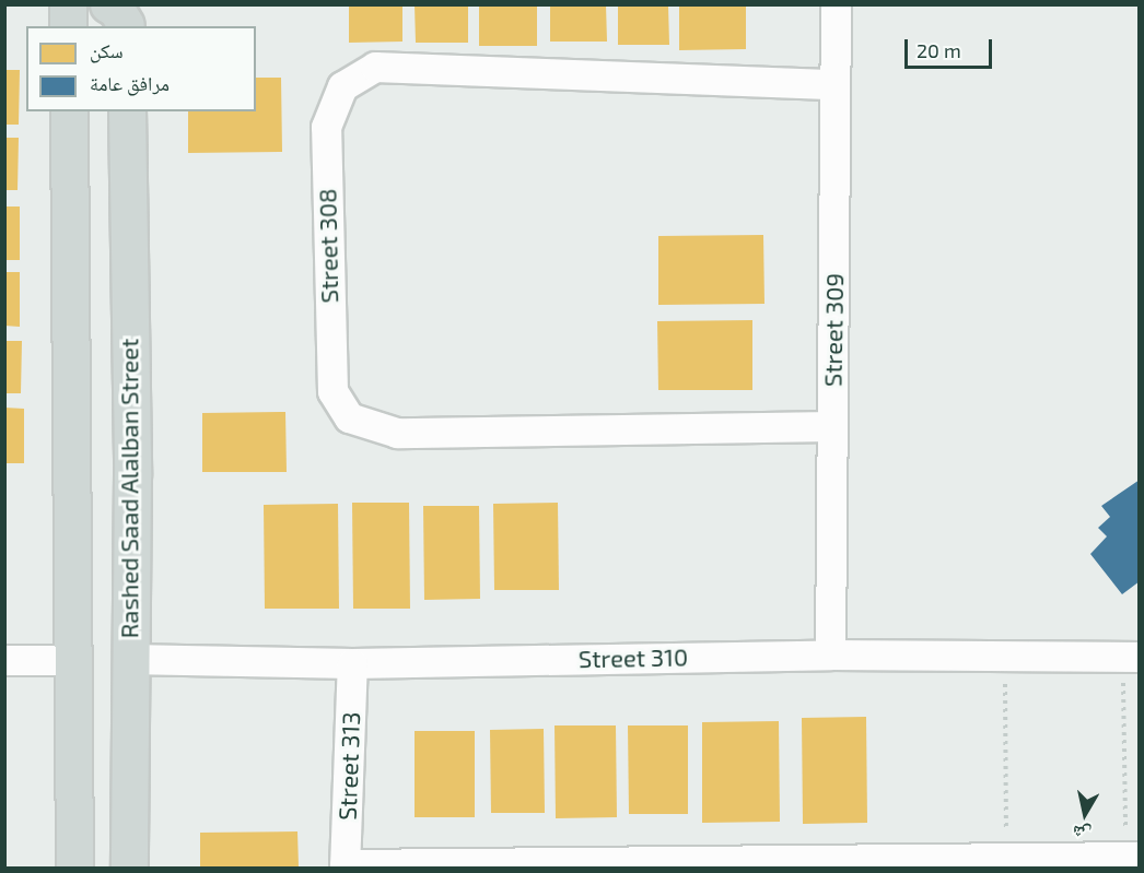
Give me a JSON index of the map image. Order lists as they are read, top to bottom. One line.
{"streets":{"main road":["Rashed Saad Alalban Street"],"street":["Street 308","Street 309","Street 310","Street 313"]},"crossings":[["Street 308","Street 309"],["Street 309","Street 310"],["Rashed Saad Alalban Street","Street 310"],["Street 310","Street 313"]],"legend":["سكن","مرافق عامة"],"scale_bar":"20 m","north":"bottom"}
